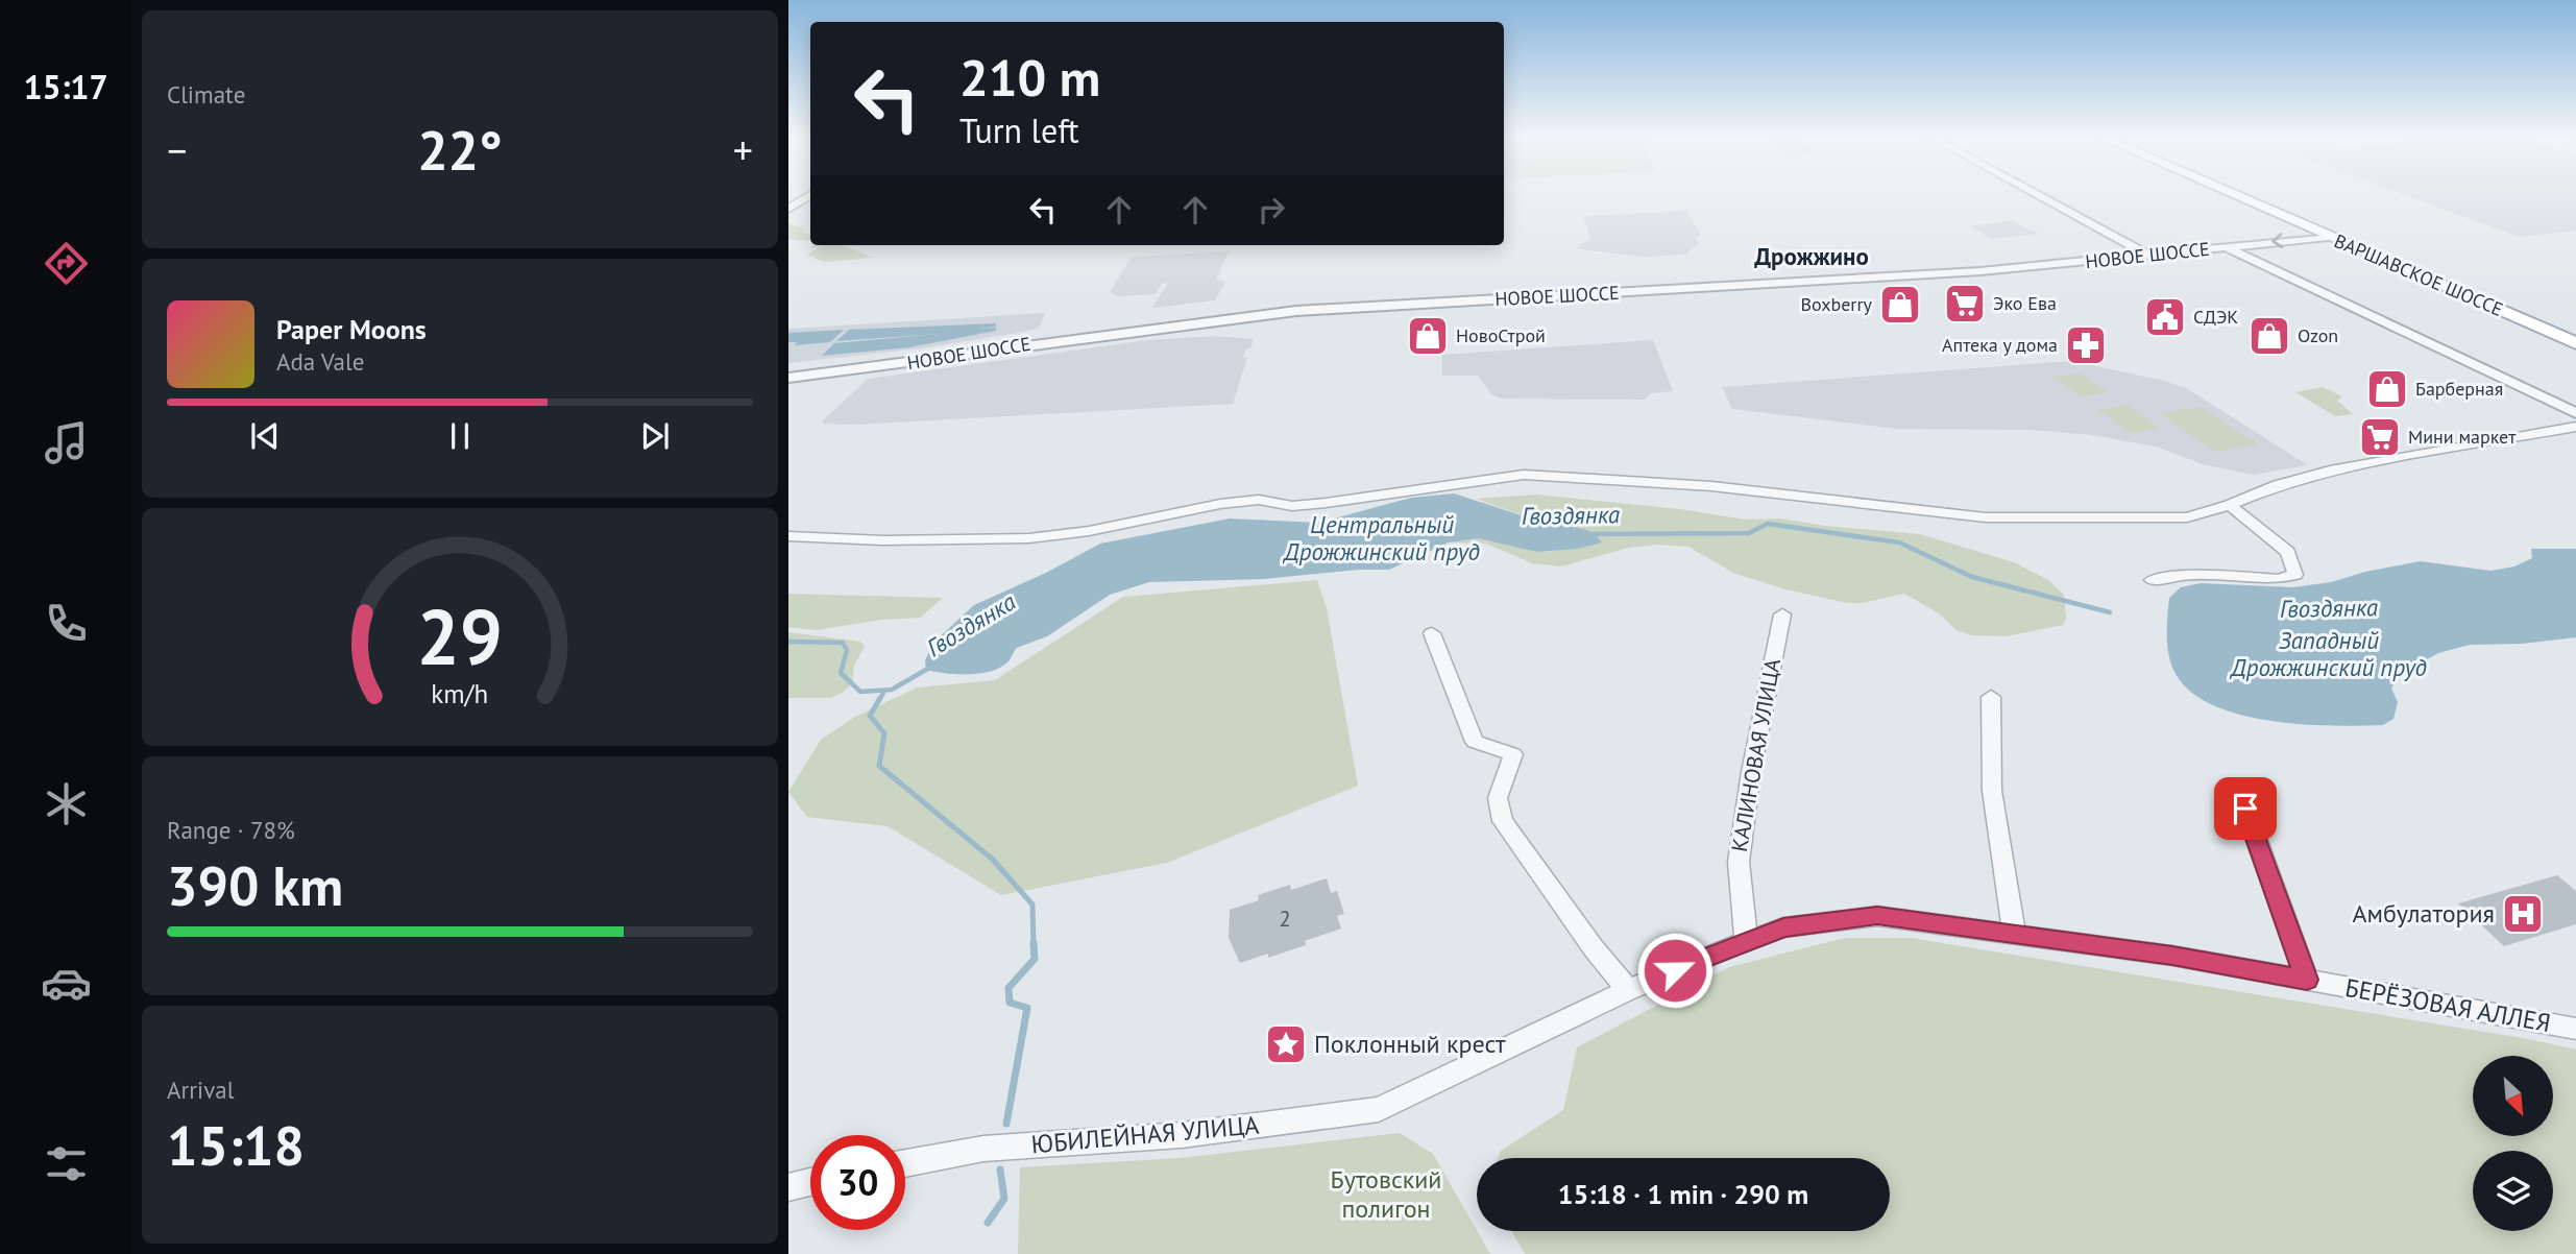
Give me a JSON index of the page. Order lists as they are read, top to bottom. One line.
{"streets":{"main road":["ВАРШАВСКОЕ ШОССЕ"],"street":["НОВОЕ ШОССЕ","КАЛИНОВАЯ УЛИЦА","БЕРЁЗОВАЯ АЛЛЕЯ","ЮБИЛЕЙНАЯ УЛИЦА"]},"crossings":[["НОВОЕ ШОССЕ","ВАРШАВСКОЕ ШОССЕ"],["КАЛИНОВАЯ УЛИЦА","БЕРЁЗОВАЯ АЛЛЕЯ"],["БЕРЁЗОВАЯ АЛЛЕЯ","ЮБИЛЕЙНАЯ УЛИЦА"]],"districts":["Дрожжино"],"water":["Гвоздянка","Центральный Дрожжинский пруд","Западный Дрожжинский пруд"],"parks":["Бутовский полигон"],"places":{"supermarket":["Эко Ева","Мини маркет"],"shop":["Boxberry","НовоСтрой","Ozon","Барберная"],"public building":["СДЭК"],"pharmacy":["Аптека у дома"],"hospital":["Амбулатория"],"place":["Поклонный крест"]},"house_numbers":["2"],"north":"bottom right","page":{"tabs":"15:17","tile":["Climate",["Range · 78%","390 km"],["Arrival","15:18"]],"turn":["210 m","Turn left"],"heat":["−","22°","+"],"song":["Paper Moons","Ada Vale"],"limit":"30","trip":"15:18 · 1 min · 290 m","gauge":["29","km/h"]}}
